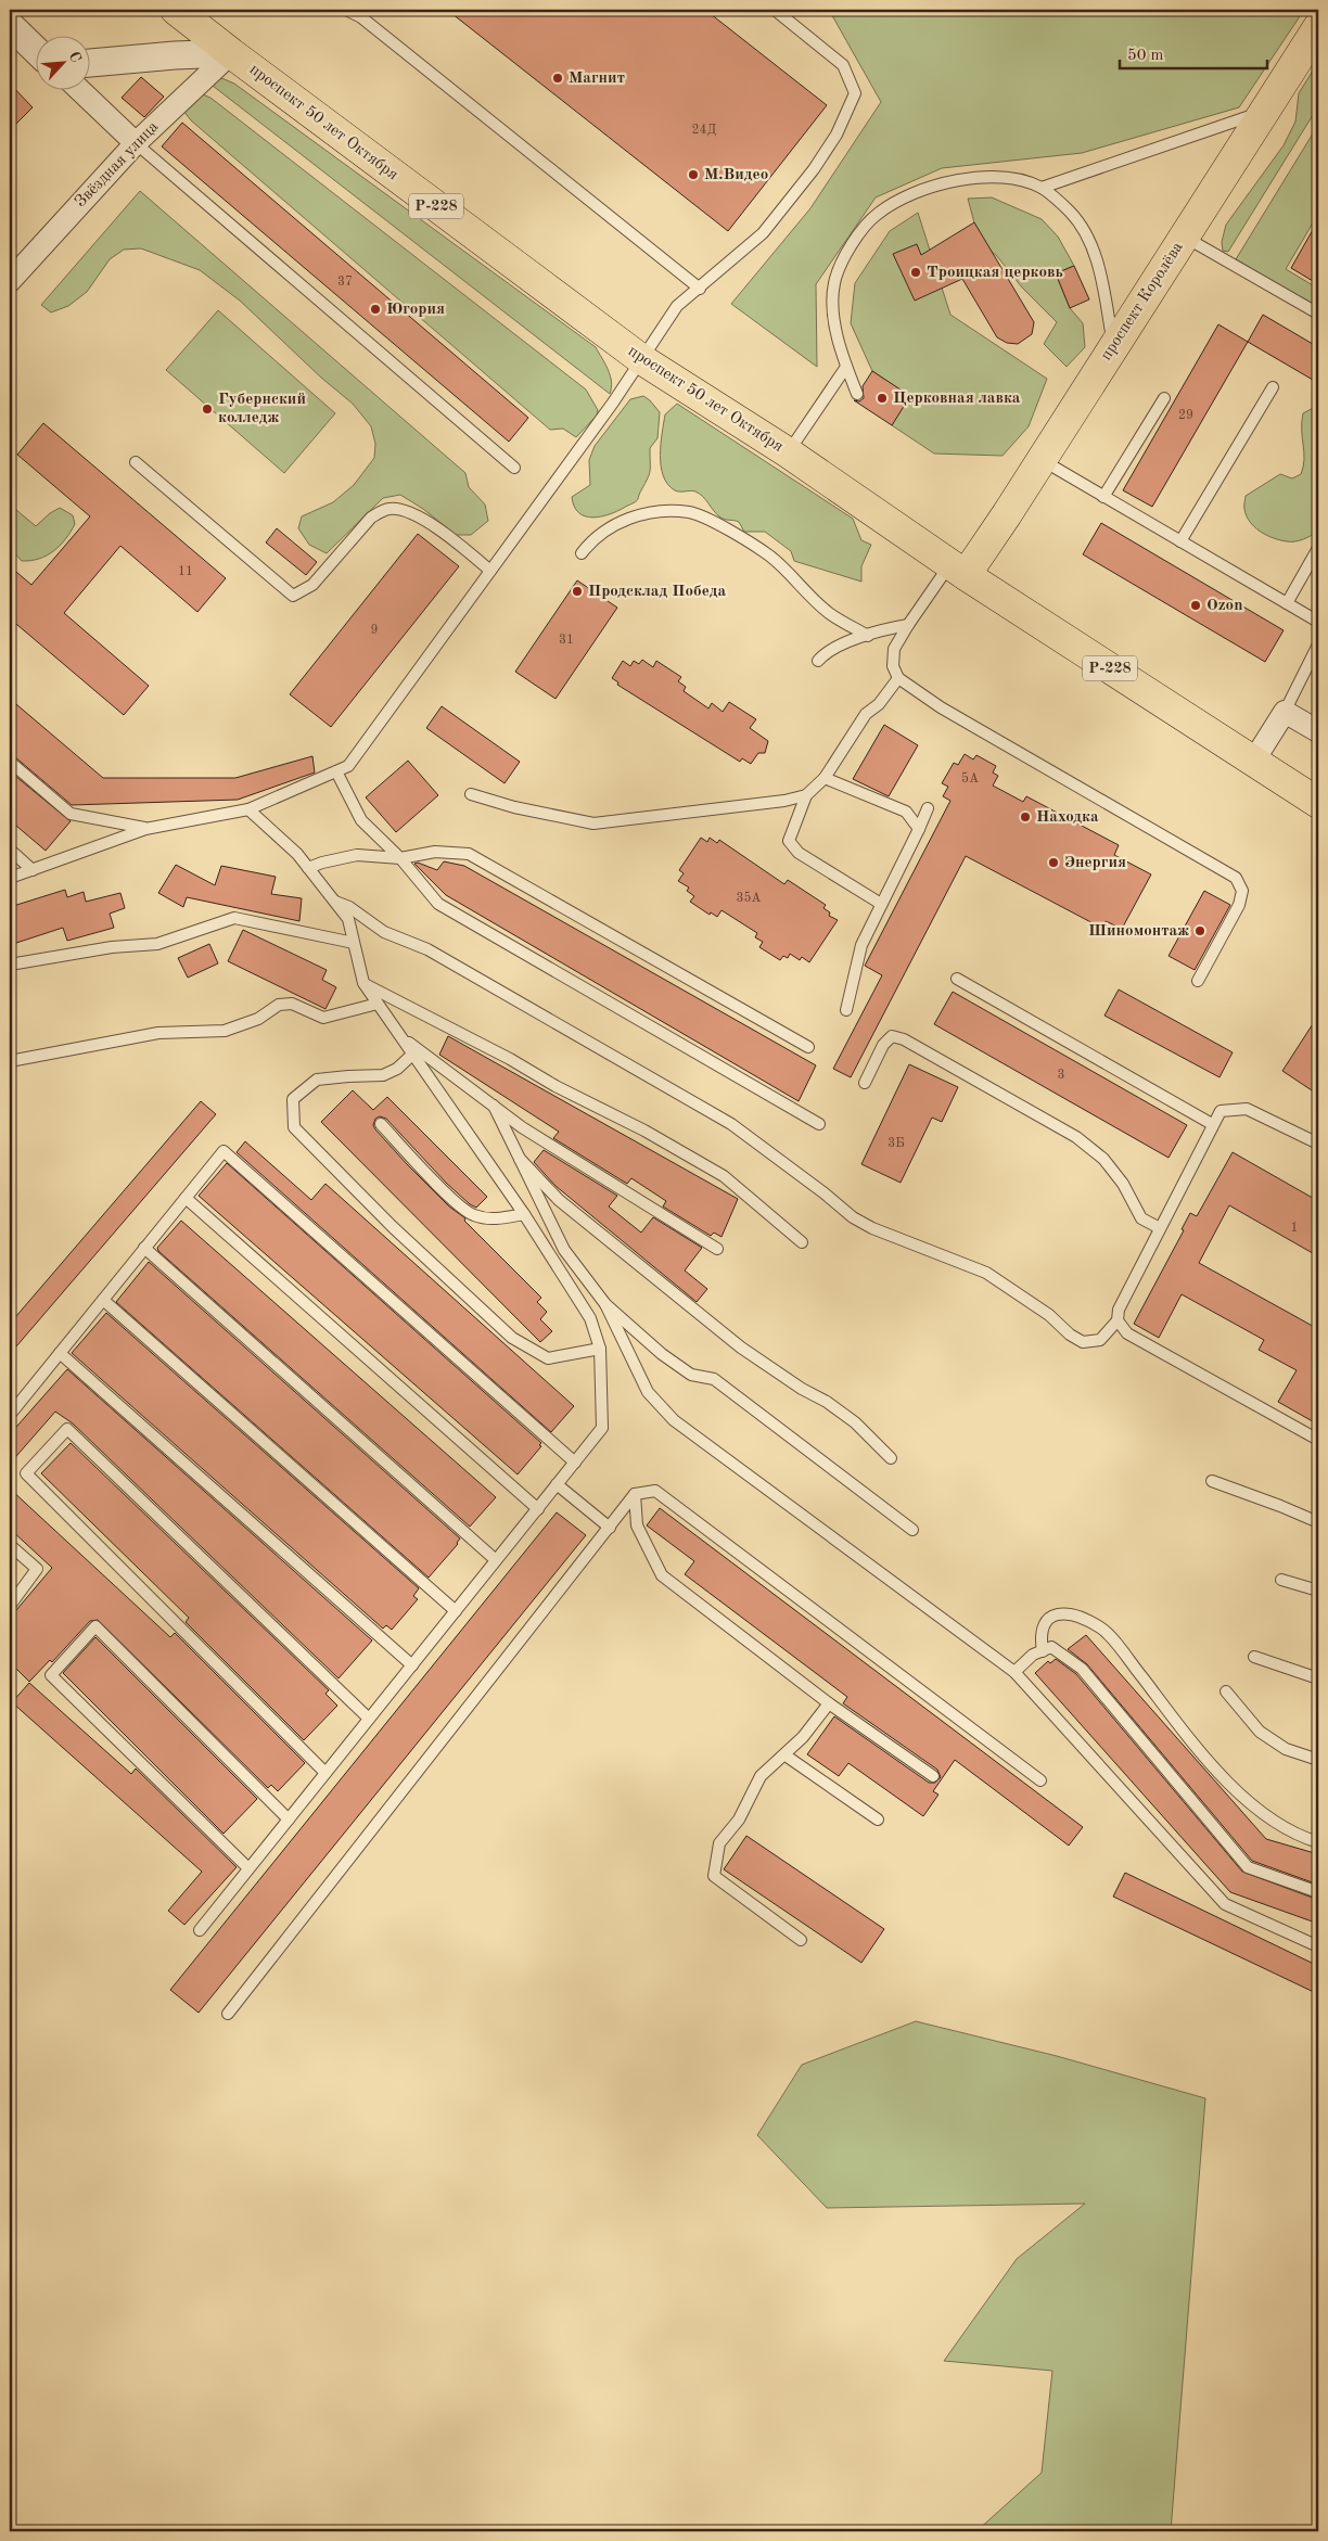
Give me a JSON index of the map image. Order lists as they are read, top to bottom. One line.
{"streets":{"main road":["проспект 50 лет Октября","Р-228","проспект Королёва"],"street":["Звёздная улица"]},"crossings":[["проспект 50 лет Октября","Звёздная улица"],["проспект 50 лет Октября","проспект Королёва"]],"places":["Магнит","М.Видео","Троицкая церковь","Югория","Церковная лавка","Губернский колледж","Продсклад Победа","Ozon","Находка","Энергия","Шиномонтаж"],"house_numbers":["24Д","37","29","11","9","31","5А","35А","3","3Б","1"],"scale_bar":"50 m","north":"top right"}
